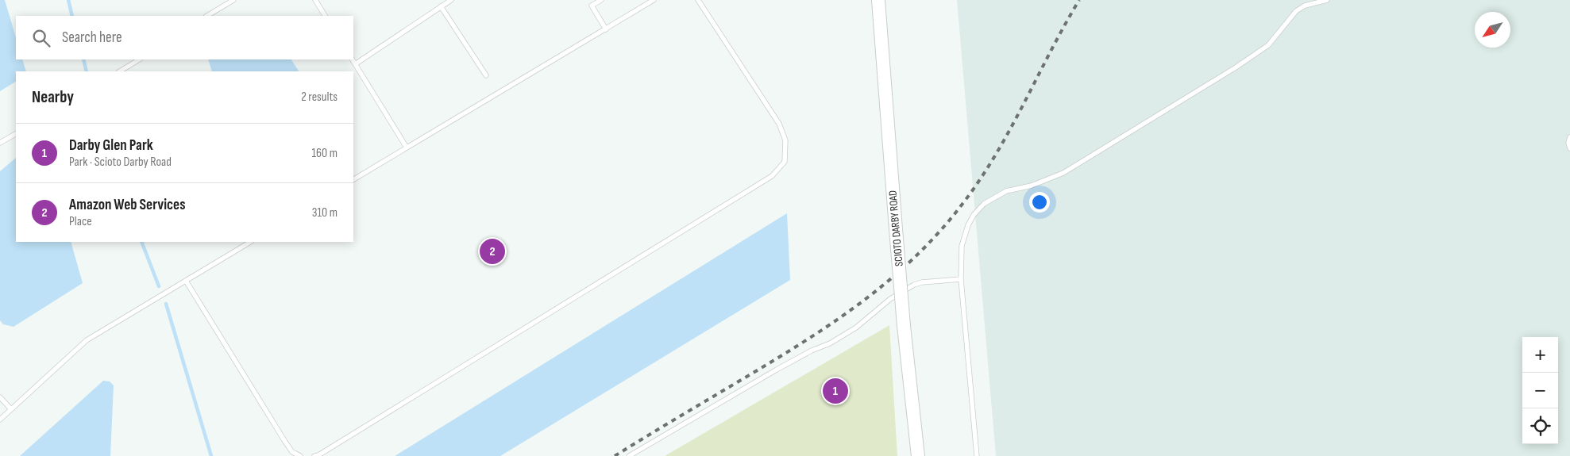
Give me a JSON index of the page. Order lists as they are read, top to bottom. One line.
{"streets":{"main road":["SCIOTO DARBY ROAD"]},"north":"bottom left","page":{"search":"Search here","heading":["Nearby","2 results"],"list":[{"mark":"1","name":"Darby Glen Park","note":"Park · Scioto Darby Road","value":"160 m"},{"mark":"2","name":"Amazon Web Services","note":"Place","value":"310 m"}],"pins":["2","1"],"map_buttons":["+","−"]}}
